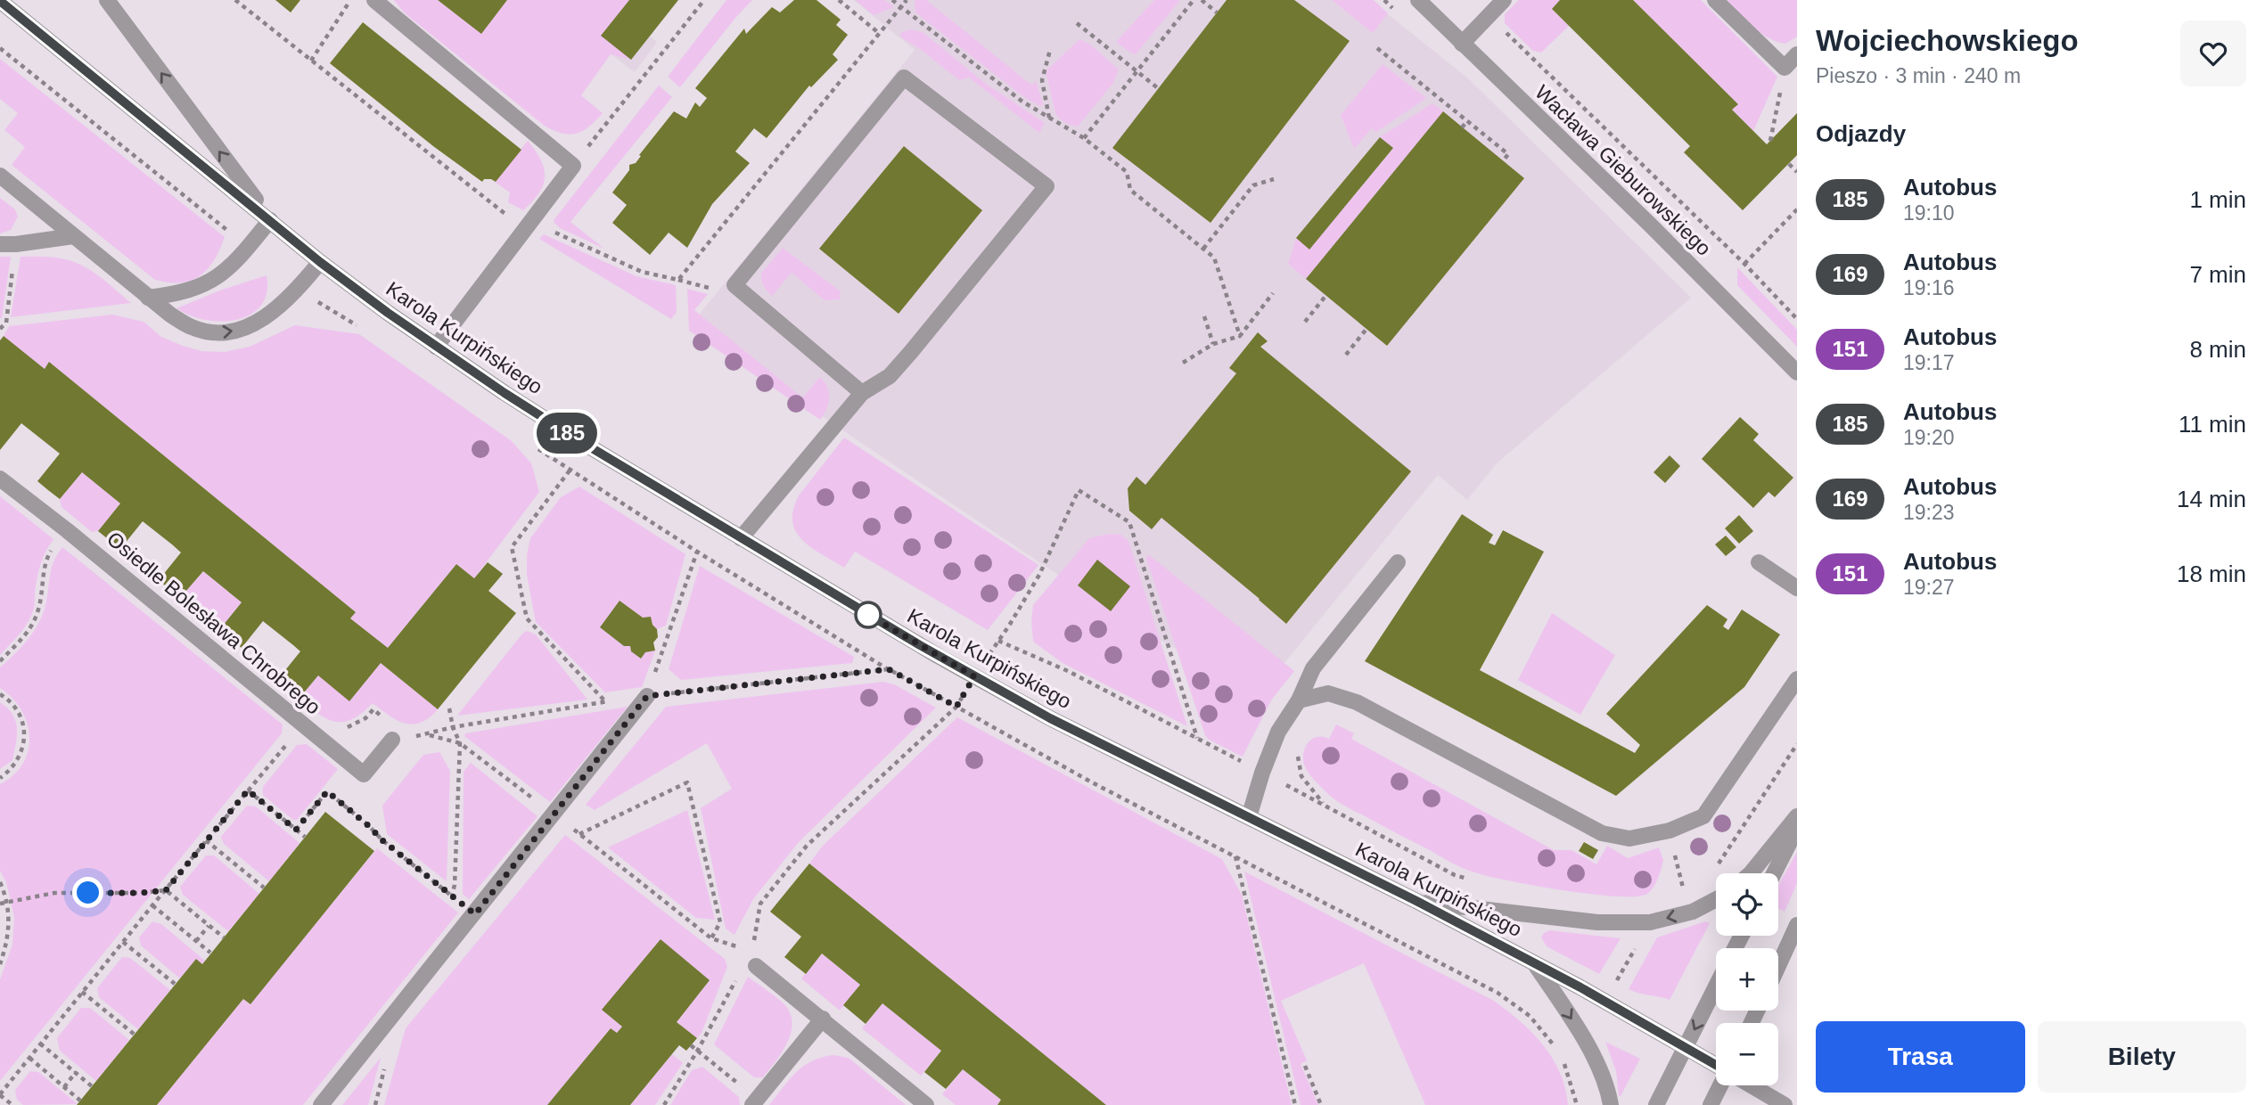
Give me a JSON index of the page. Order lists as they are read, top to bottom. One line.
{"streets":{"street":["Wacława Gieburowskiego","Karola Kurpińskiego","Osiedle Bolesława Chrobrego"]},"lines":["bus line 185"],"page":{"on_map":"185","heading":[["Wojciechowskiego","Pieszo · 3 min · 240 m"],"Odjazdy"],"list":[{"mark":"185","name":"Autobus","note":"19:10","value":"1 min"},{"mark":"169","name":"Autobus","note":"19:16","value":"7 min"},{"mark":"151","name":"Autobus","note":"19:17","value":"8 min"},{"mark":"185","name":"Autobus","note":"19:20","value":"11 min"},{"mark":"169","name":"Autobus","note":"19:23","value":"14 min"},{"mark":"151","name":"Autobus","note":"19:27","value":"18 min"}],"map_buttons":["+","−"],"buttons":["Trasa","Bilety"]}}
